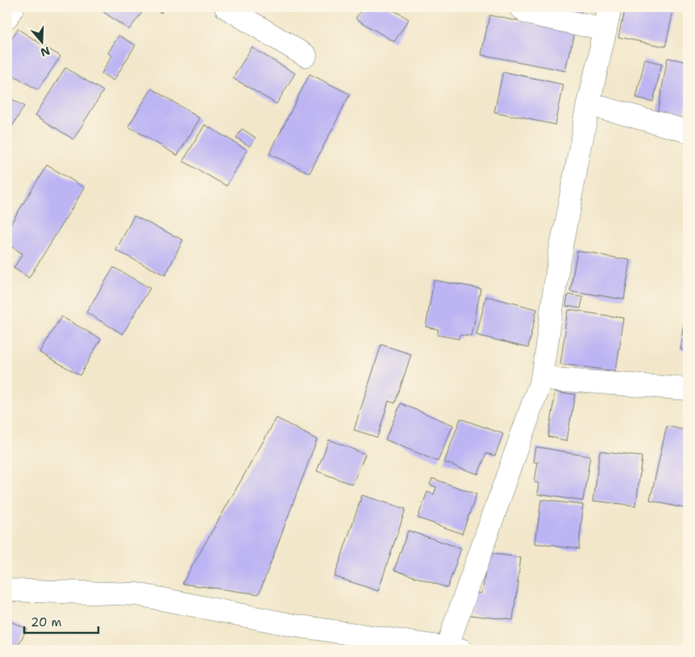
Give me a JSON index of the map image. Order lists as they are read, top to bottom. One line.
{"scale_bar":"20 m","north":"bottom"}
